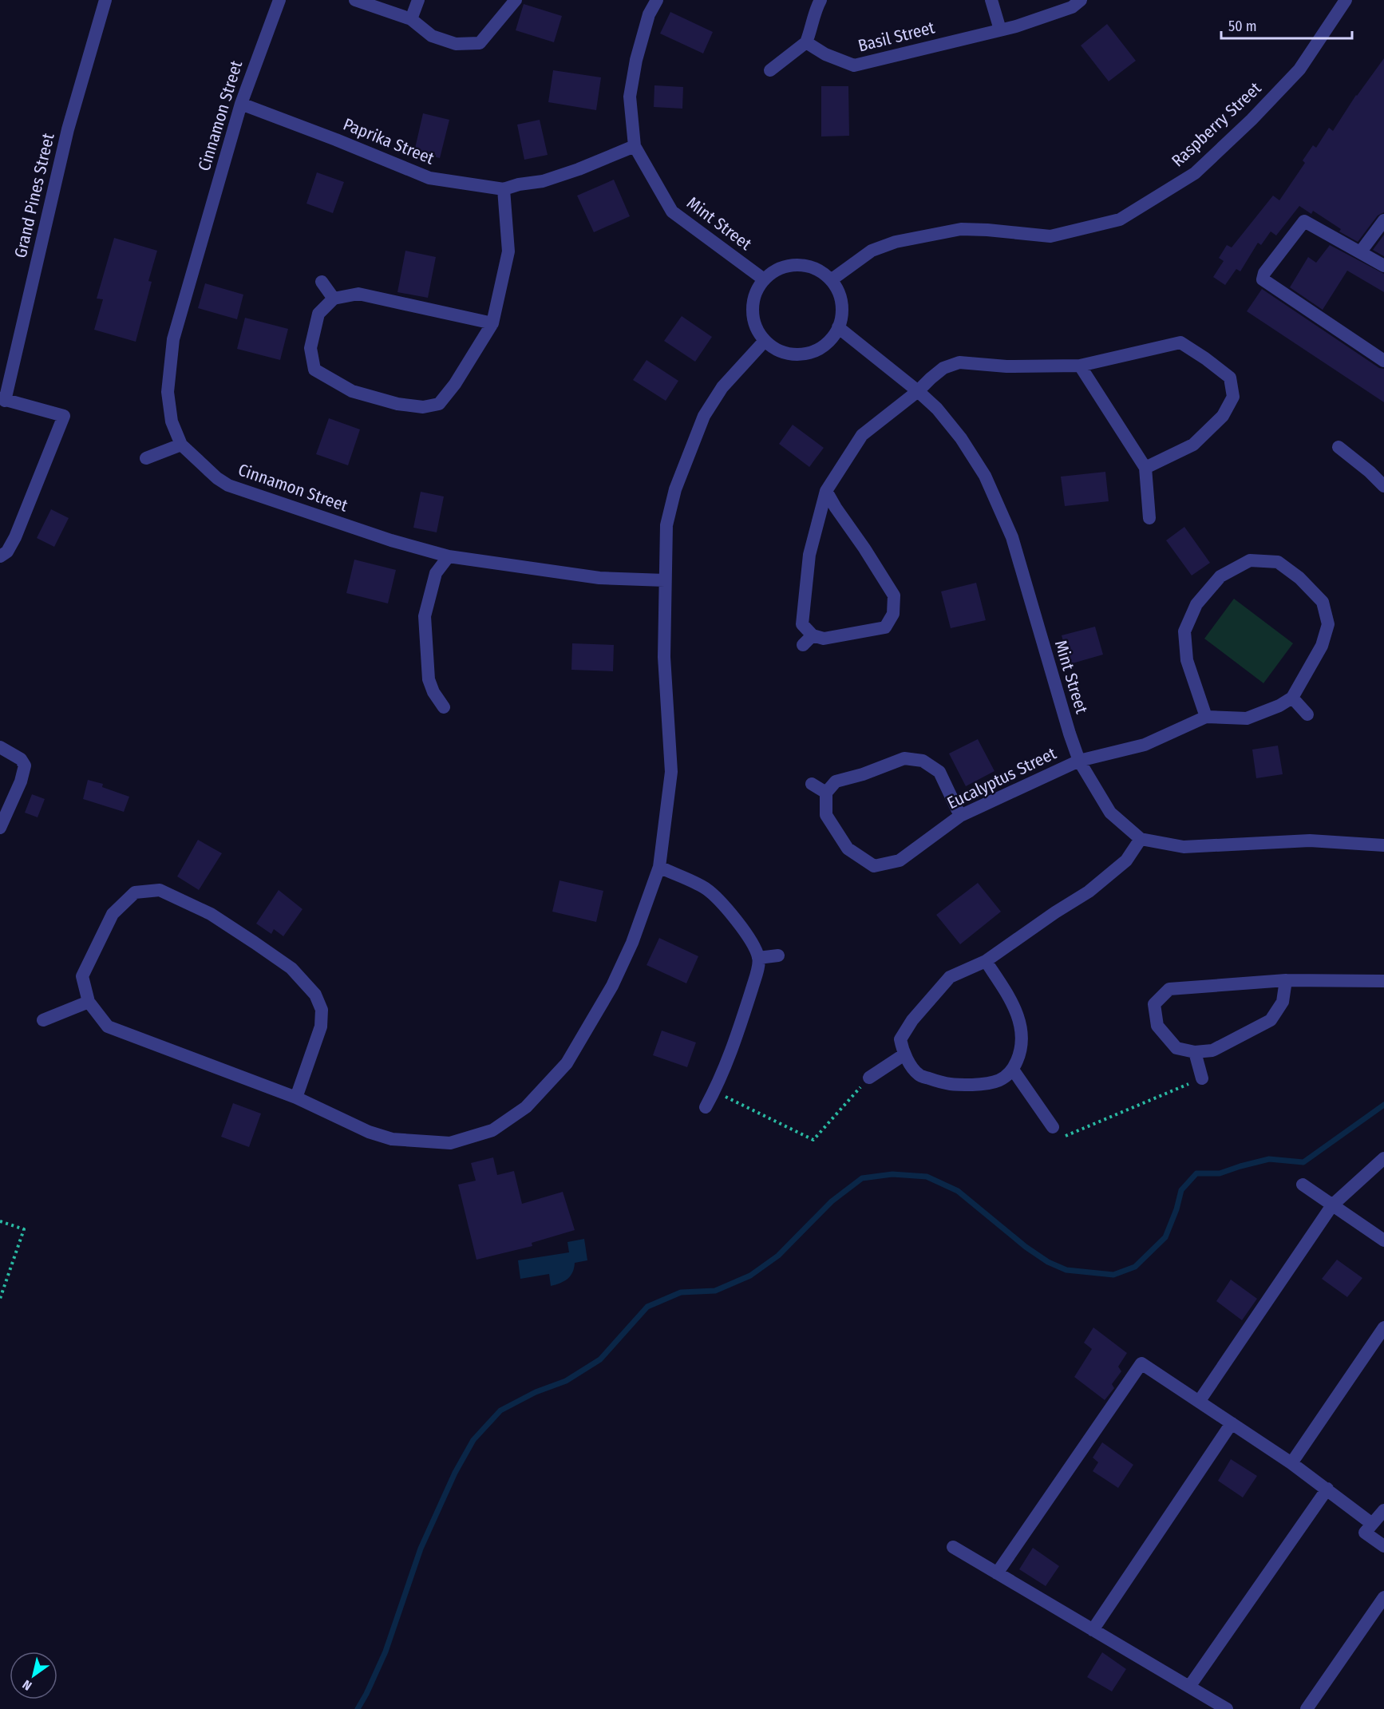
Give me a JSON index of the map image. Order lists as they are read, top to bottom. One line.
{"streets":{"street":["Basil Street","Cinnamon Street","Raspberry Street","Paprika Street","Grand Pines Street","Mint Street","Eucalyptus Street"]},"crossings":[["Cinnamon Street","Paprika Street"],["Raspberry Street","Mint Street"],["Paprika Street","Mint Street"],["Mint Street","Eucalyptus Street"]],"scale_bar":"50 m","north":"bottom left"}
